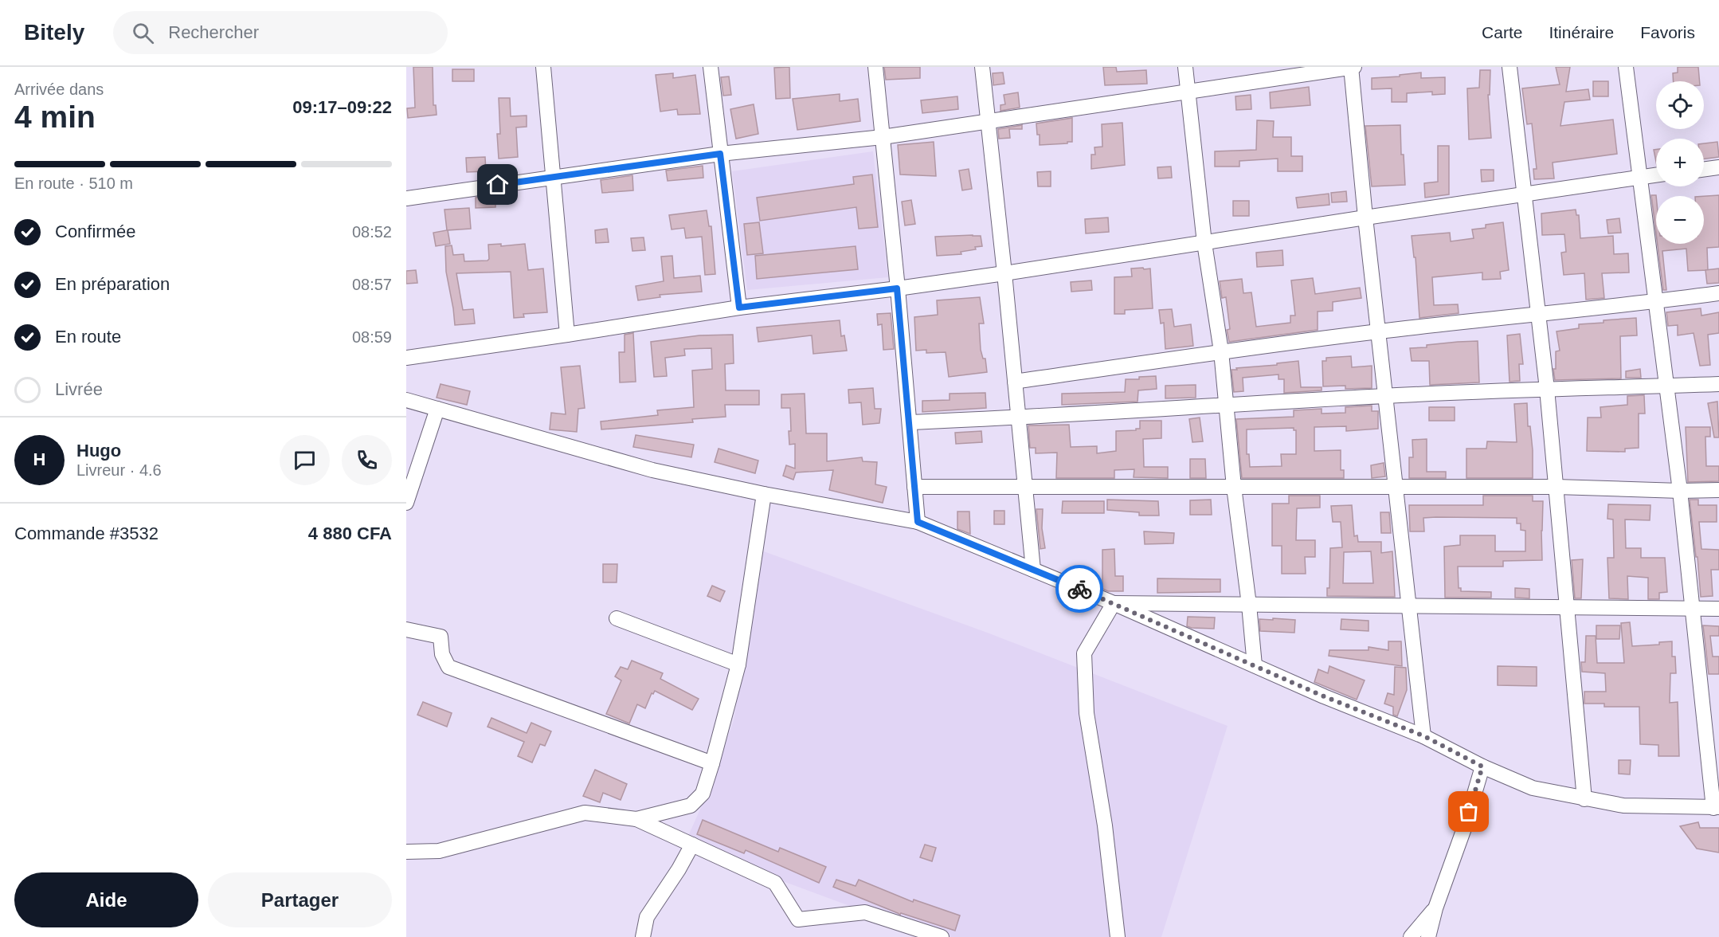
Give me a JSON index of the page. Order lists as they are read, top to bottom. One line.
{"page":{"header":"Bitely","search":"Rechercher","nav":["Carte","Itinéraire","Favoris"],"heading":["4 min","Arrivée dans","09:17–09:22"],"panel":["Hugo","Livreur · 4.6","Commande #3532","4 880 CFA"],"map_buttons":["+","−"],"bar":"En route · 510 m","list":[["Confirmée","08:52"],["En préparation","08:57"],["En route","08:59"],"Livrée"],"round":"H","buttons":["Aide","Partager"]}}
